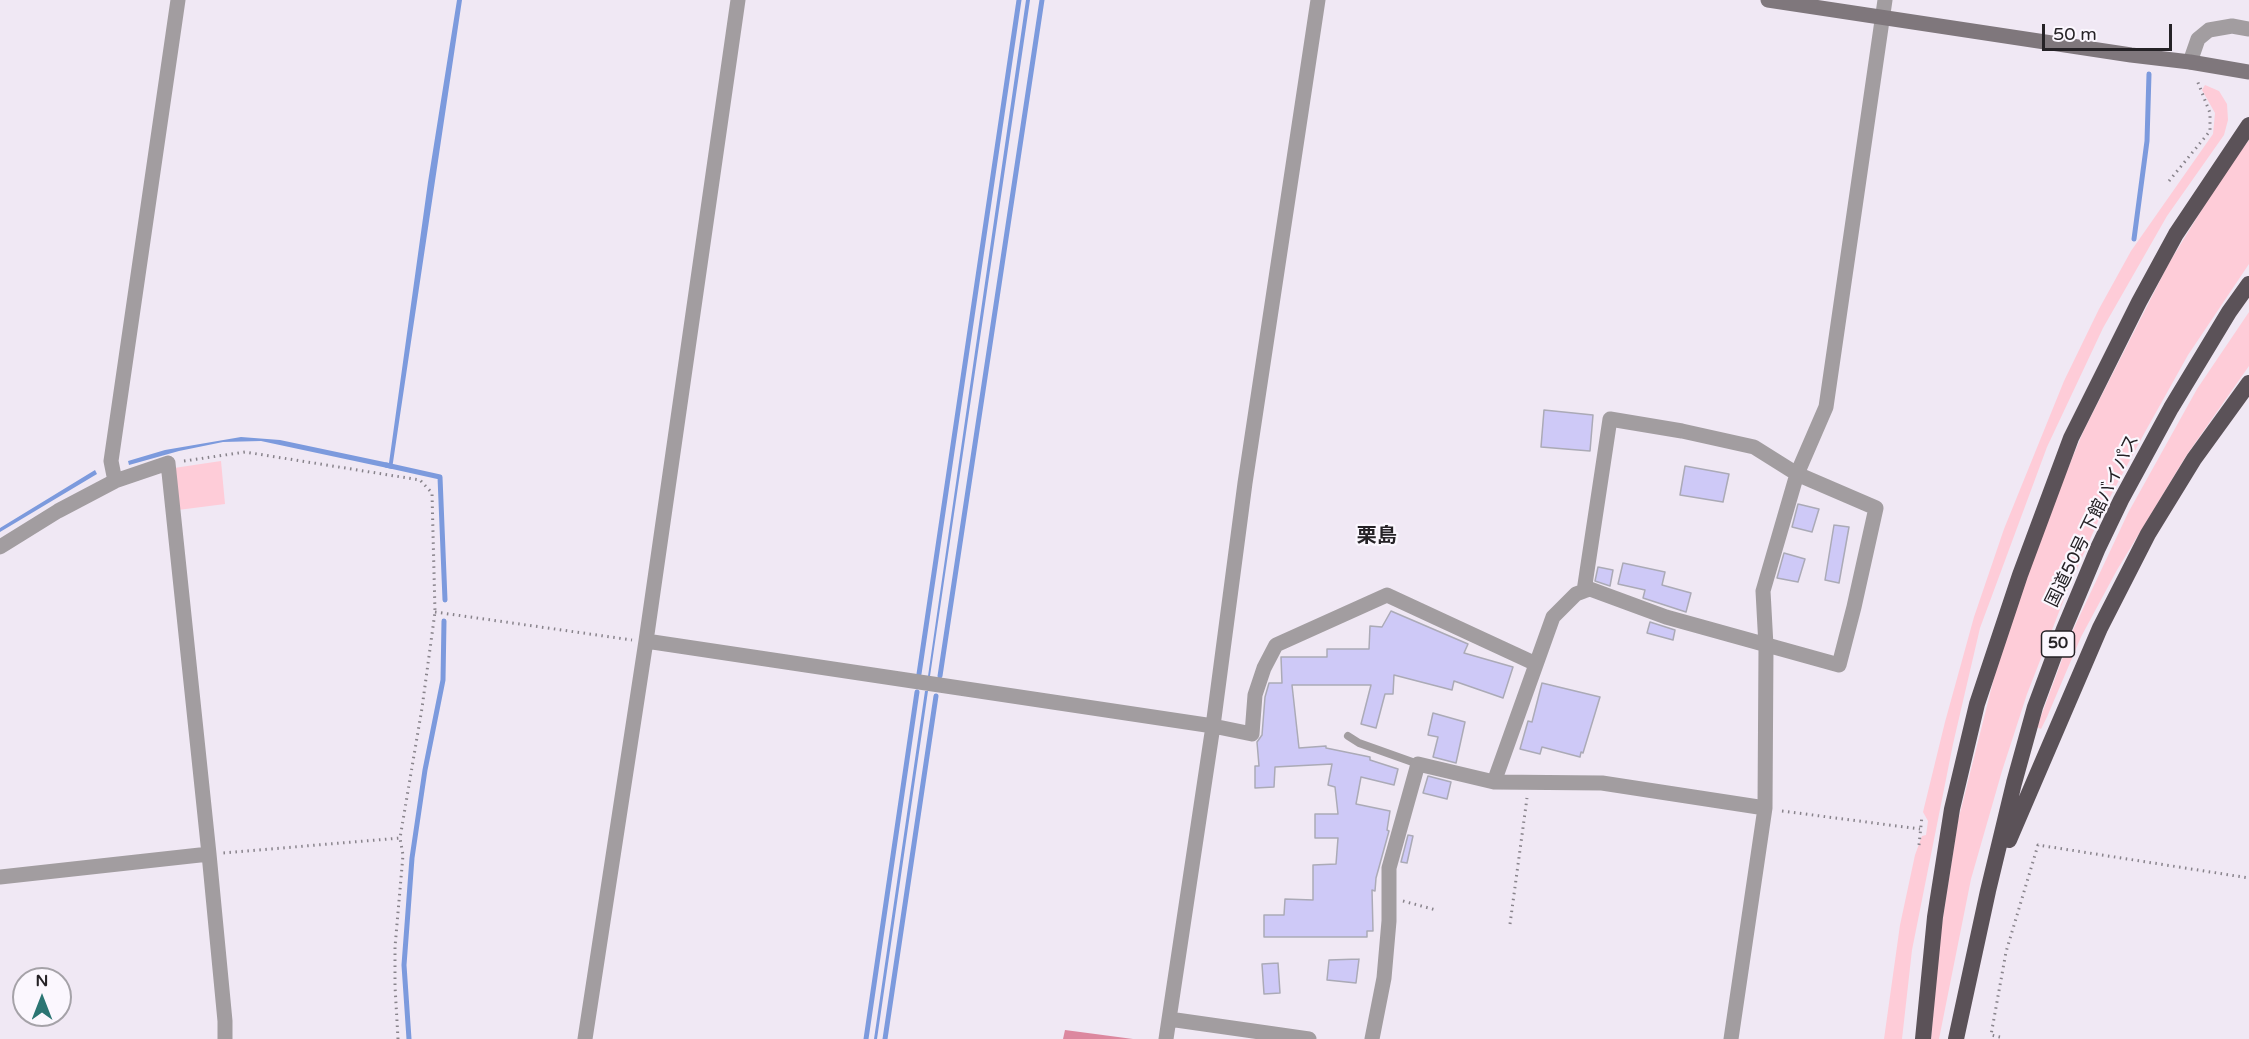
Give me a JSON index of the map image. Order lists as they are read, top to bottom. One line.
{"streets":{"highway":["国道50号 下館バイパス","50"]},"districts":["栗島"],"scale_bar":"50 m","north":"top"}
